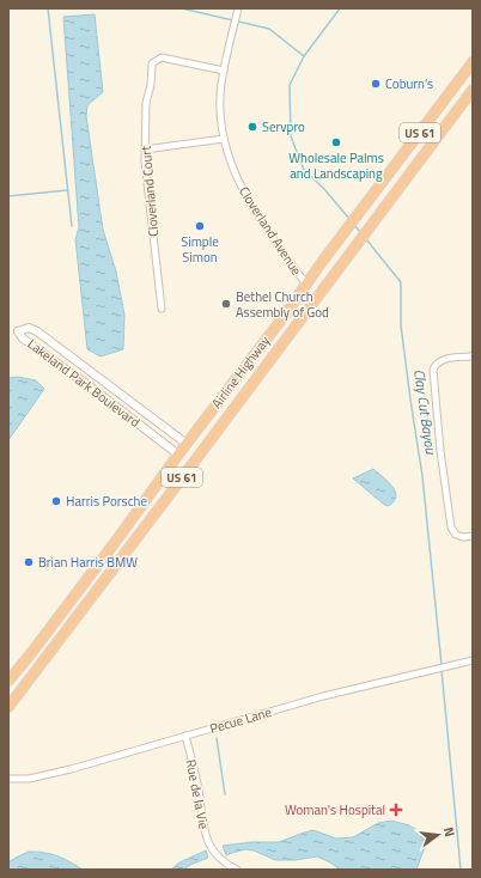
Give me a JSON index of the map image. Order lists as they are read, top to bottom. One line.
{"streets":{"highway":["US 61","Airline Highway"],"street":["Cloverland Court","Cloverland Avenue","Lakeland Park Boulevard","Pecue Lane","Rue de la Vie"]},"crossings":[["Cloverland Court","Cloverland Avenue"],["Cloverland Avenue","Airline Highway"],["Airline Highway","Lakeland Park Boulevard"],["Pecue Lane","Rue de la Vie"]],"water":["Clay Cut Bayou"],"places":{"other":["Coburn's","Servpro","Wholesale Palms and Landscaping","Simple Simon","Bethel Church Assembly of God","Harris Porsche","Brian Harris BMW"],"health":["Woman's Hospital"]},"north":"right"}
